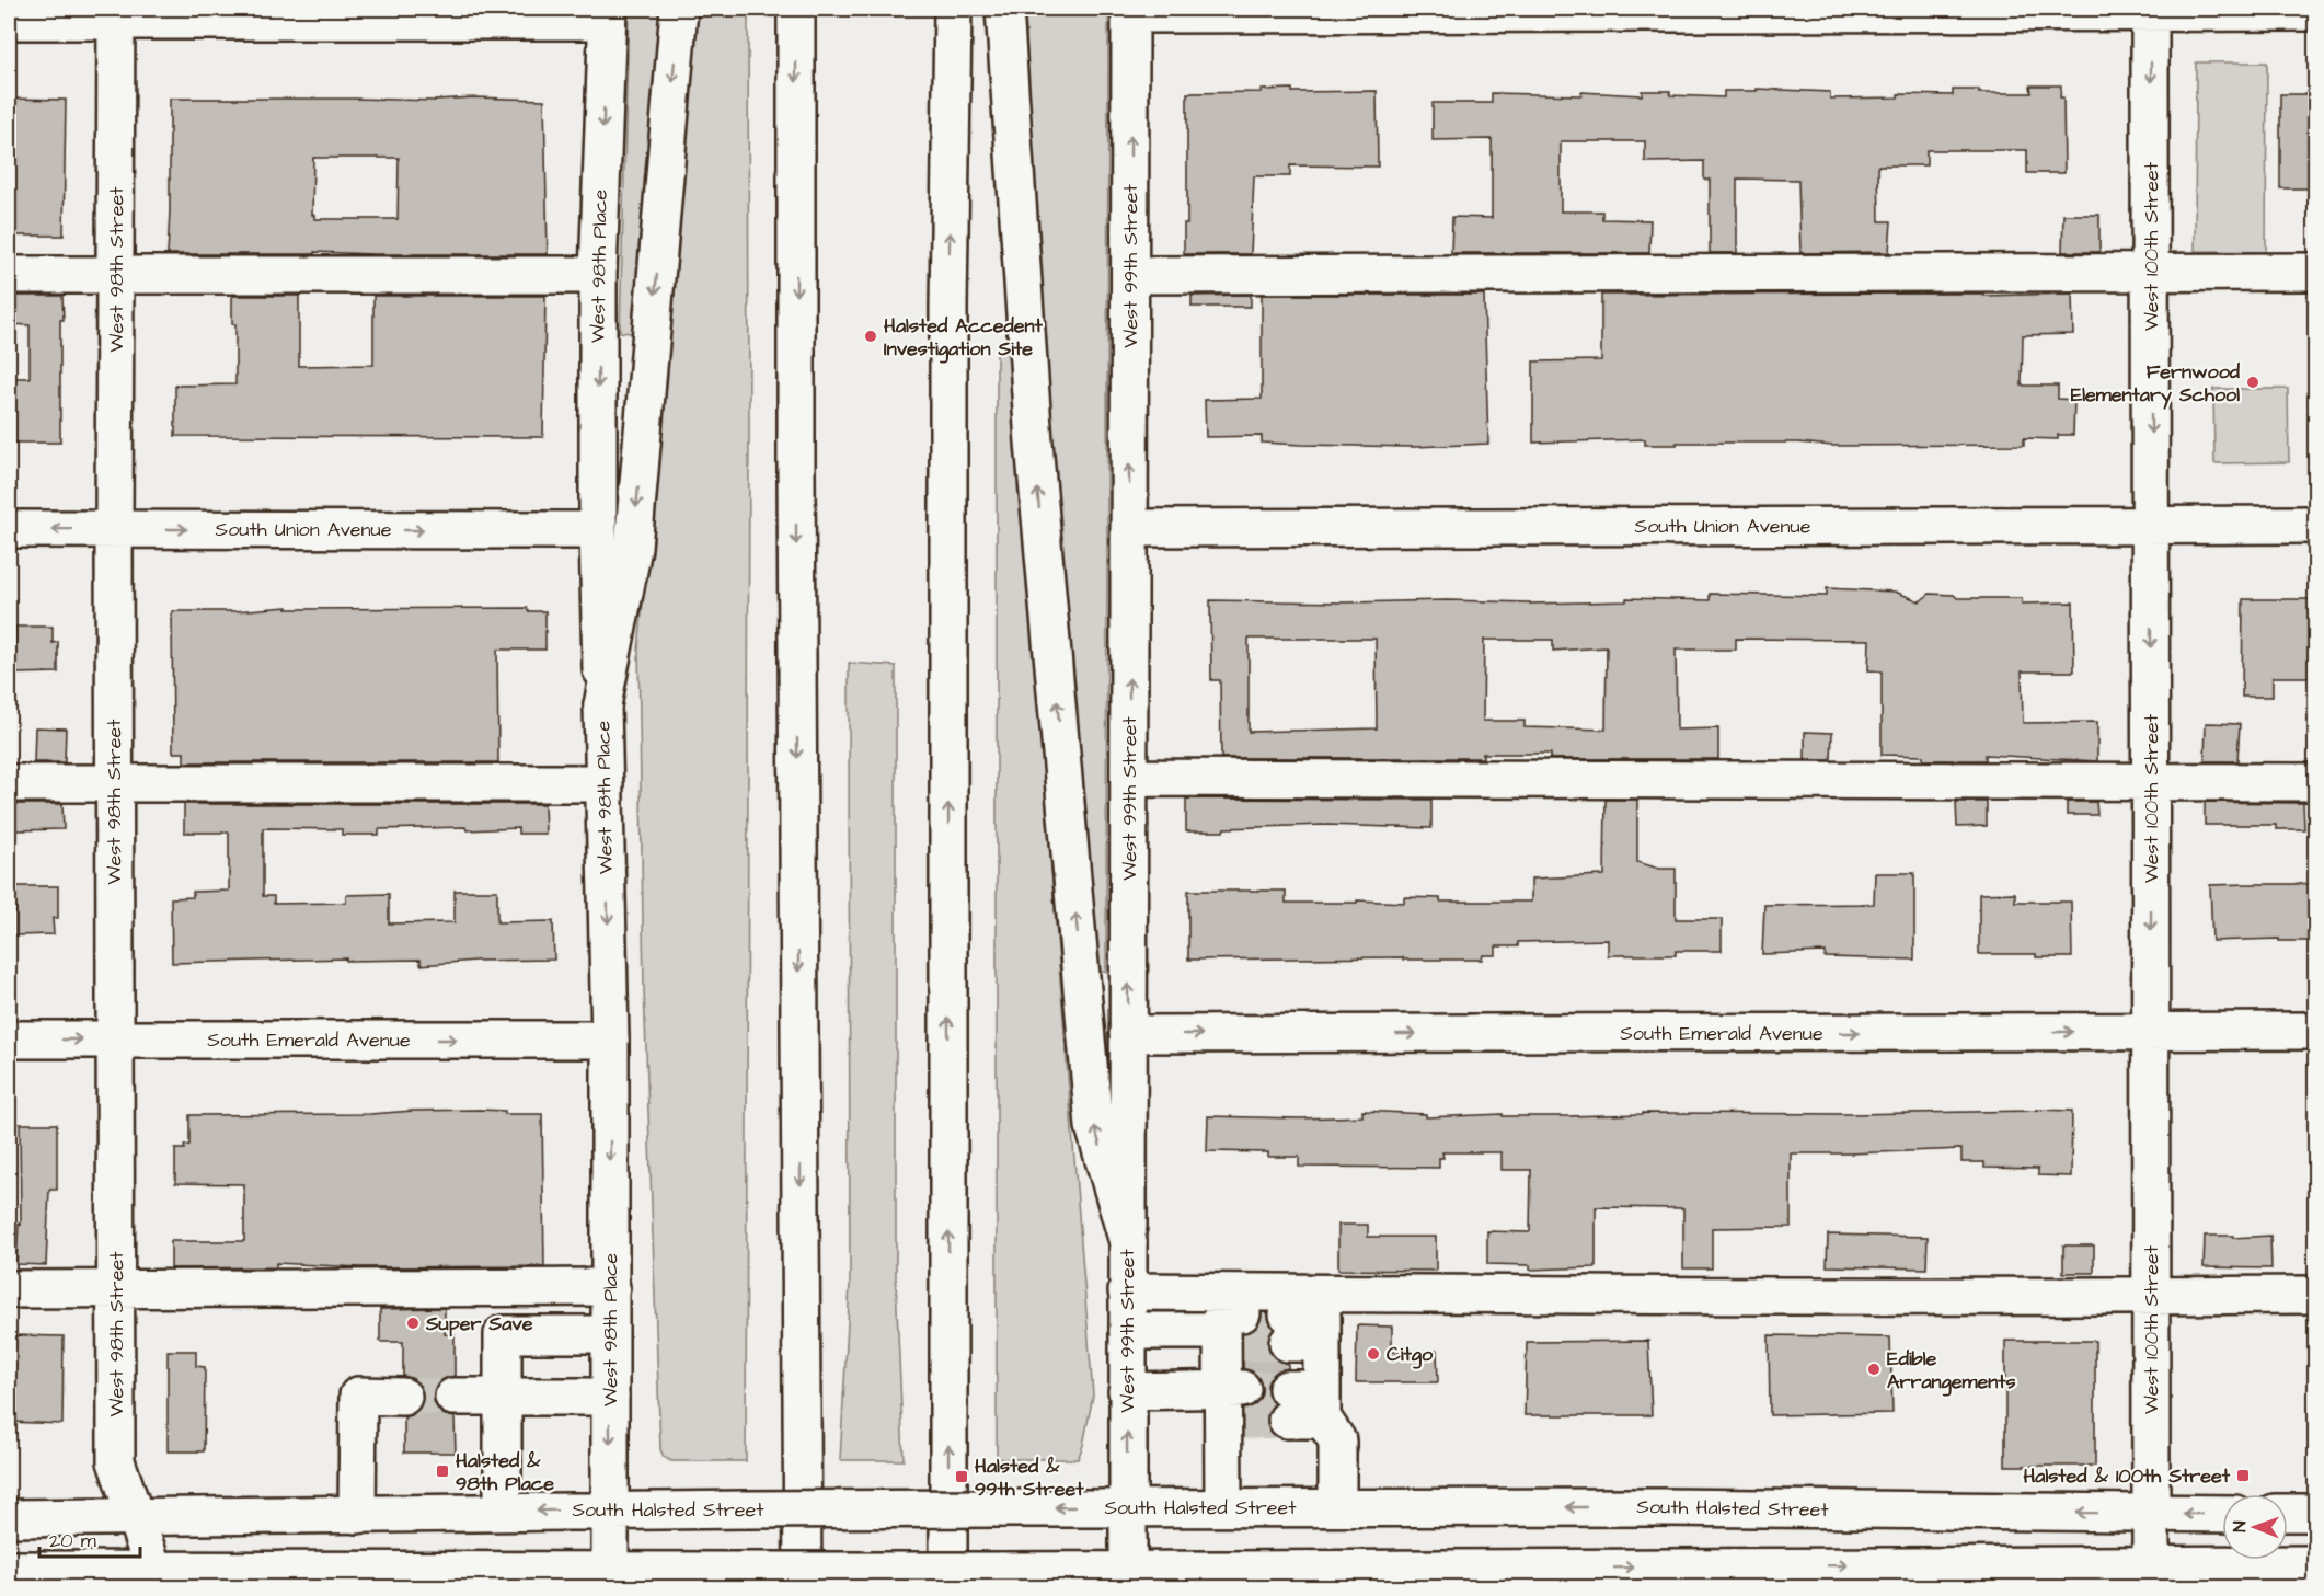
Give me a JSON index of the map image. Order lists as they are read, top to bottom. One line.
{"streets":{"main road":["West 100th Street","West 98th Place","West 99th Street","West 98th Street","South Union Avenue","South Emerald Avenue","South Halsted Street"]},"crossings":[["West 100th Street","South Union Avenue"],["West 100th Street","South Emerald Avenue"],["West 100th Street","South Halsted Street"],["West 98th Place","South Union Avenue"],["West 98th Place","South Emerald Avenue"],["West 98th Place","South Halsted Street"],["West 99th Street","South Union Avenue"],["West 99th Street","South Emerald Avenue"],["West 99th Street","South Halsted Street"],["West 98th Street","South Union Avenue"],["West 98th Street","South Emerald Avenue"],["West 98th Street","South Halsted Street"]],"one_way":["West 100th Street"],"places":{"other":["Halsted Accedent Investigation Site","Fernwood Elementary School","Super Save","Citgo","Edible Arrangements"],"transit":["Halsted & 98th Place","Halsted & 100th Street","Halsted & 99th Street"]},"scale_bar":"20 m","north":"left"}
